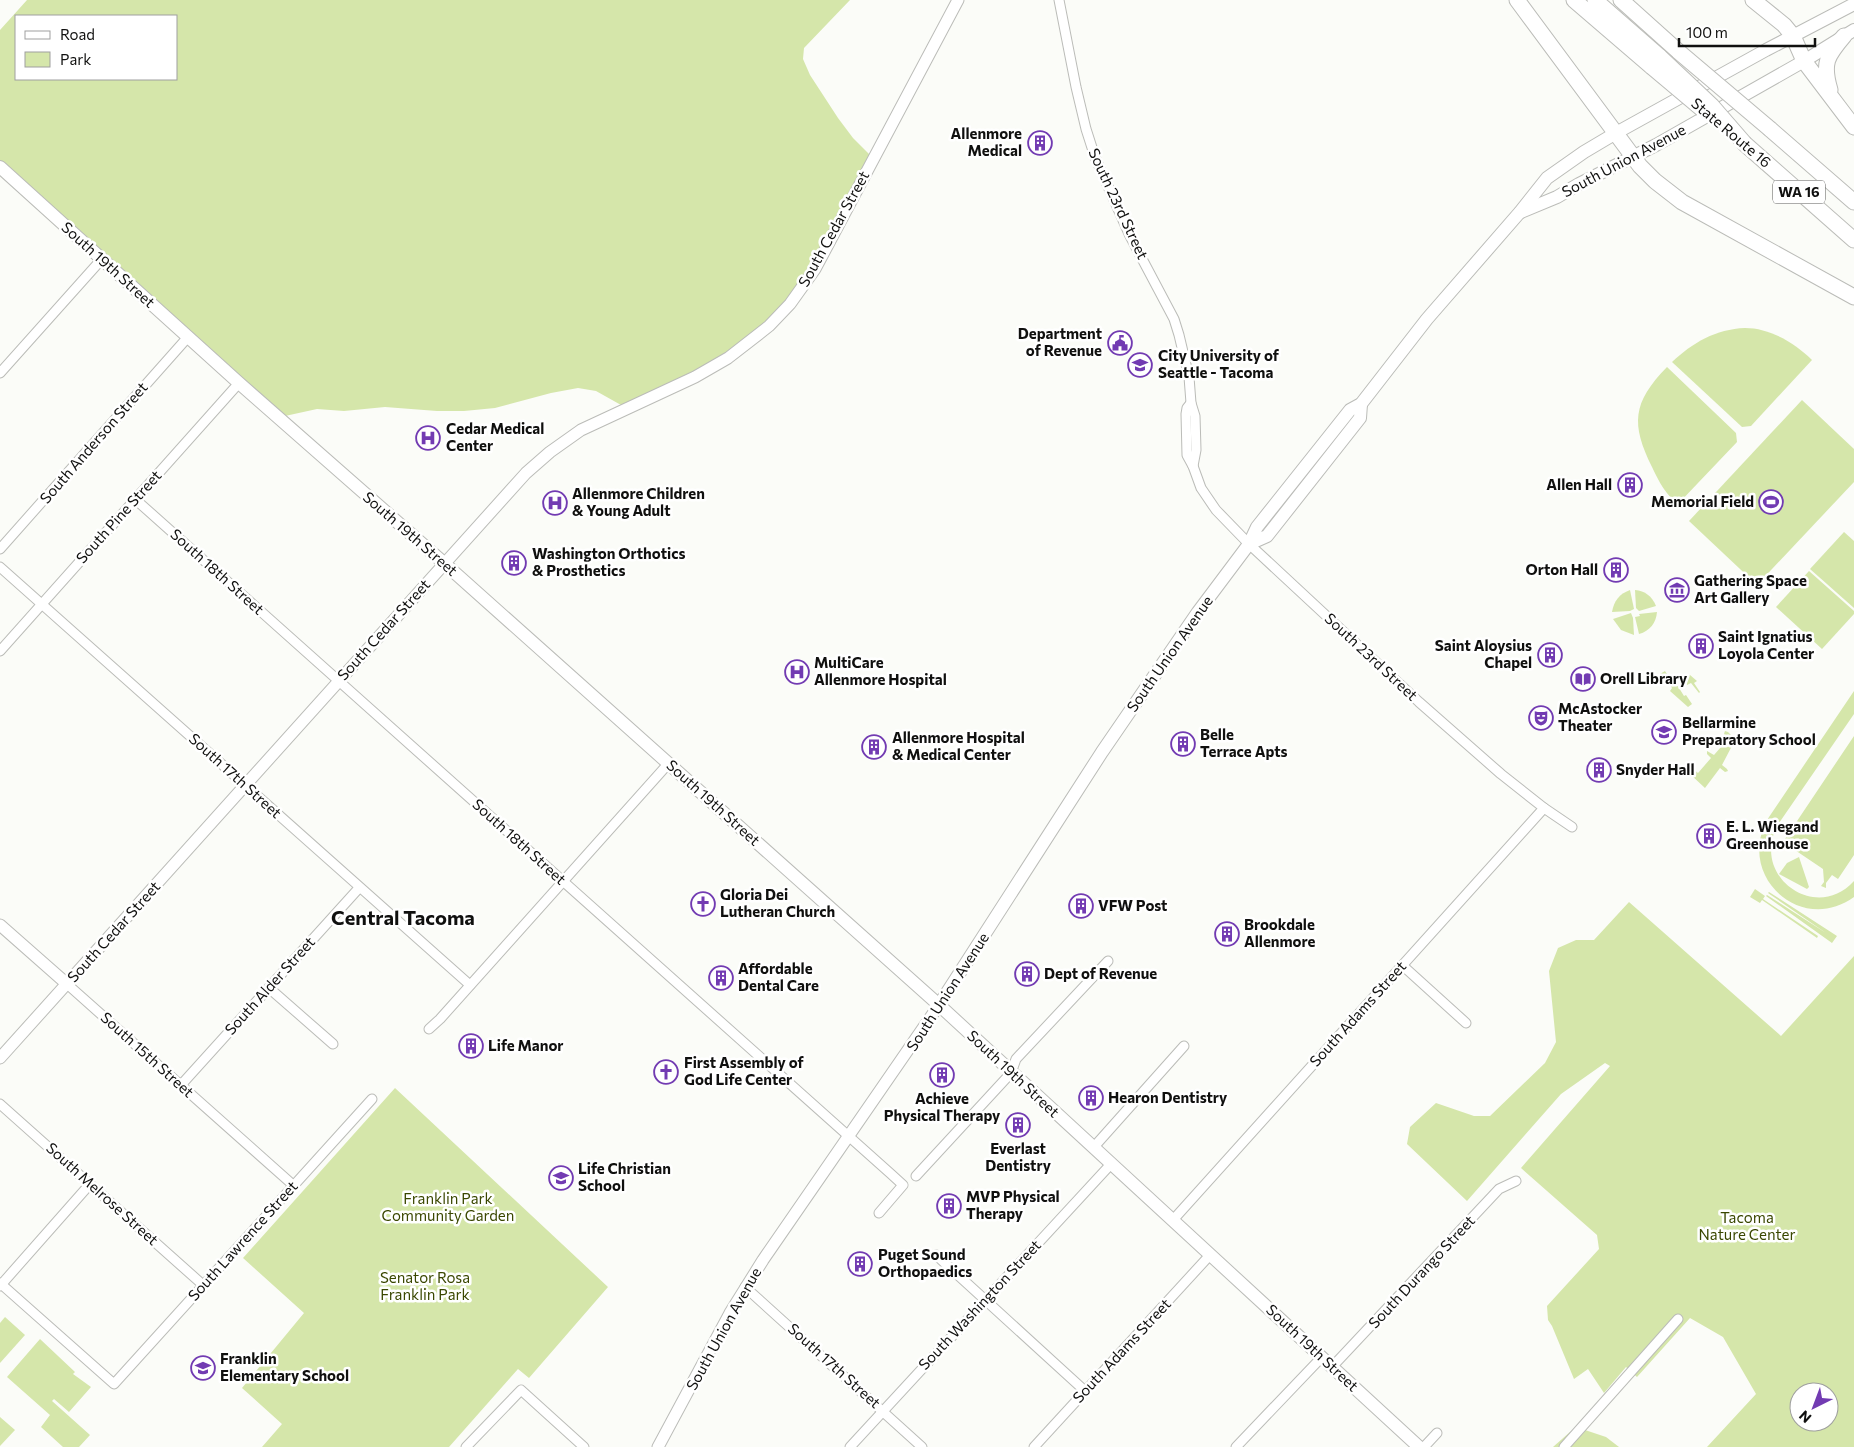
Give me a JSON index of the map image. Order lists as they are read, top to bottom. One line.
{"streets":{"highway":["State Route 16","WA 16"],"main road":["South Union Avenue","South Cedar Street","South 19th Street","South 15th Street"],"street":["South 23rd Street","South Anderson Street","South Pine Street","South 18th Street","South 17th Street","South Alder Street","South Adams Street","South Melrose Street","South Lawrence Street","South Durango Street","South Washington Street"]},"crossings":[["State Route 16","WA 16"],["South Union Avenue","South 23rd Street"],["South Union Avenue","South 19th Street"],["South Union Avenue","South 18th Street"],["South Union Avenue","South 17th Street"],["South 23rd Street","South Adams Street"],["South Cedar Street","South 19th Street"],["South Cedar Street","South 18th Street"],["South Cedar Street","South 17th Street"],["South Cedar Street","South 15th Street"],["South 19th Street","South Anderson Street"],["South 19th Street","South Pine Street"],["South 19th Street","South Adams Street"],["South 19th Street","South Durango Street"],["South 19th Street","South Washington Street"],["South Pine Street","South 18th Street"],["South Pine Street","South 17th Street"],["South 17th Street","South Alder Street"],["South 17th Street","South Washington Street"],["South Alder Street","South 15th Street"],["South 15th Street","South Lawrence Street"],["South Melrose Street","South Lawrence Street"]],"districts":["Central Tacoma"],"parks":["Franklin Park Community Garden","Tacoma Nature Center","Senator Rosa Franklin Park"],"places":{"building":["Allenmore Medical","Allen Hall","Washington Orthotics & Prosthetics","Orton Hall","Saint Ignatius Loyola Center","Saint Aloysius Chapel","Belle Terrace Apts","Allenmore Hospital & Medical Center","Snyder Hall","E. L. Wiegand Greenhouse","VFW Post","Brookdale Allenmore","Dept of Revenue","Affordable Dental Care","Life Manor","Achieve Physical Therapy","Hearon Dentistry","Everlast Dentistry","MVP Physical Therapy","Puget Sound Orthopaedics"],"public building":["Department of Revenue"],"school or university":["City University of Seattle - Tacoma","Bellarmine Preparatory School","Life Christian School","Franklin Elementary School"],"hospital":["Cedar Medical Center","Allenmore Children & Young Adult","MultiCare Allenmore Hospital"],"sports":["Memorial Field"],"museum":["Gathering Space Art Gallery"],"library":["Orell Library"],"theatre":["McAstocker Theater"],"church":["Gloria Dei Lutheran Church","First Assembly of God Life Center"]},"legend":["Road","Park"],"scale_bar":"100 m","north":"bottom left"}
